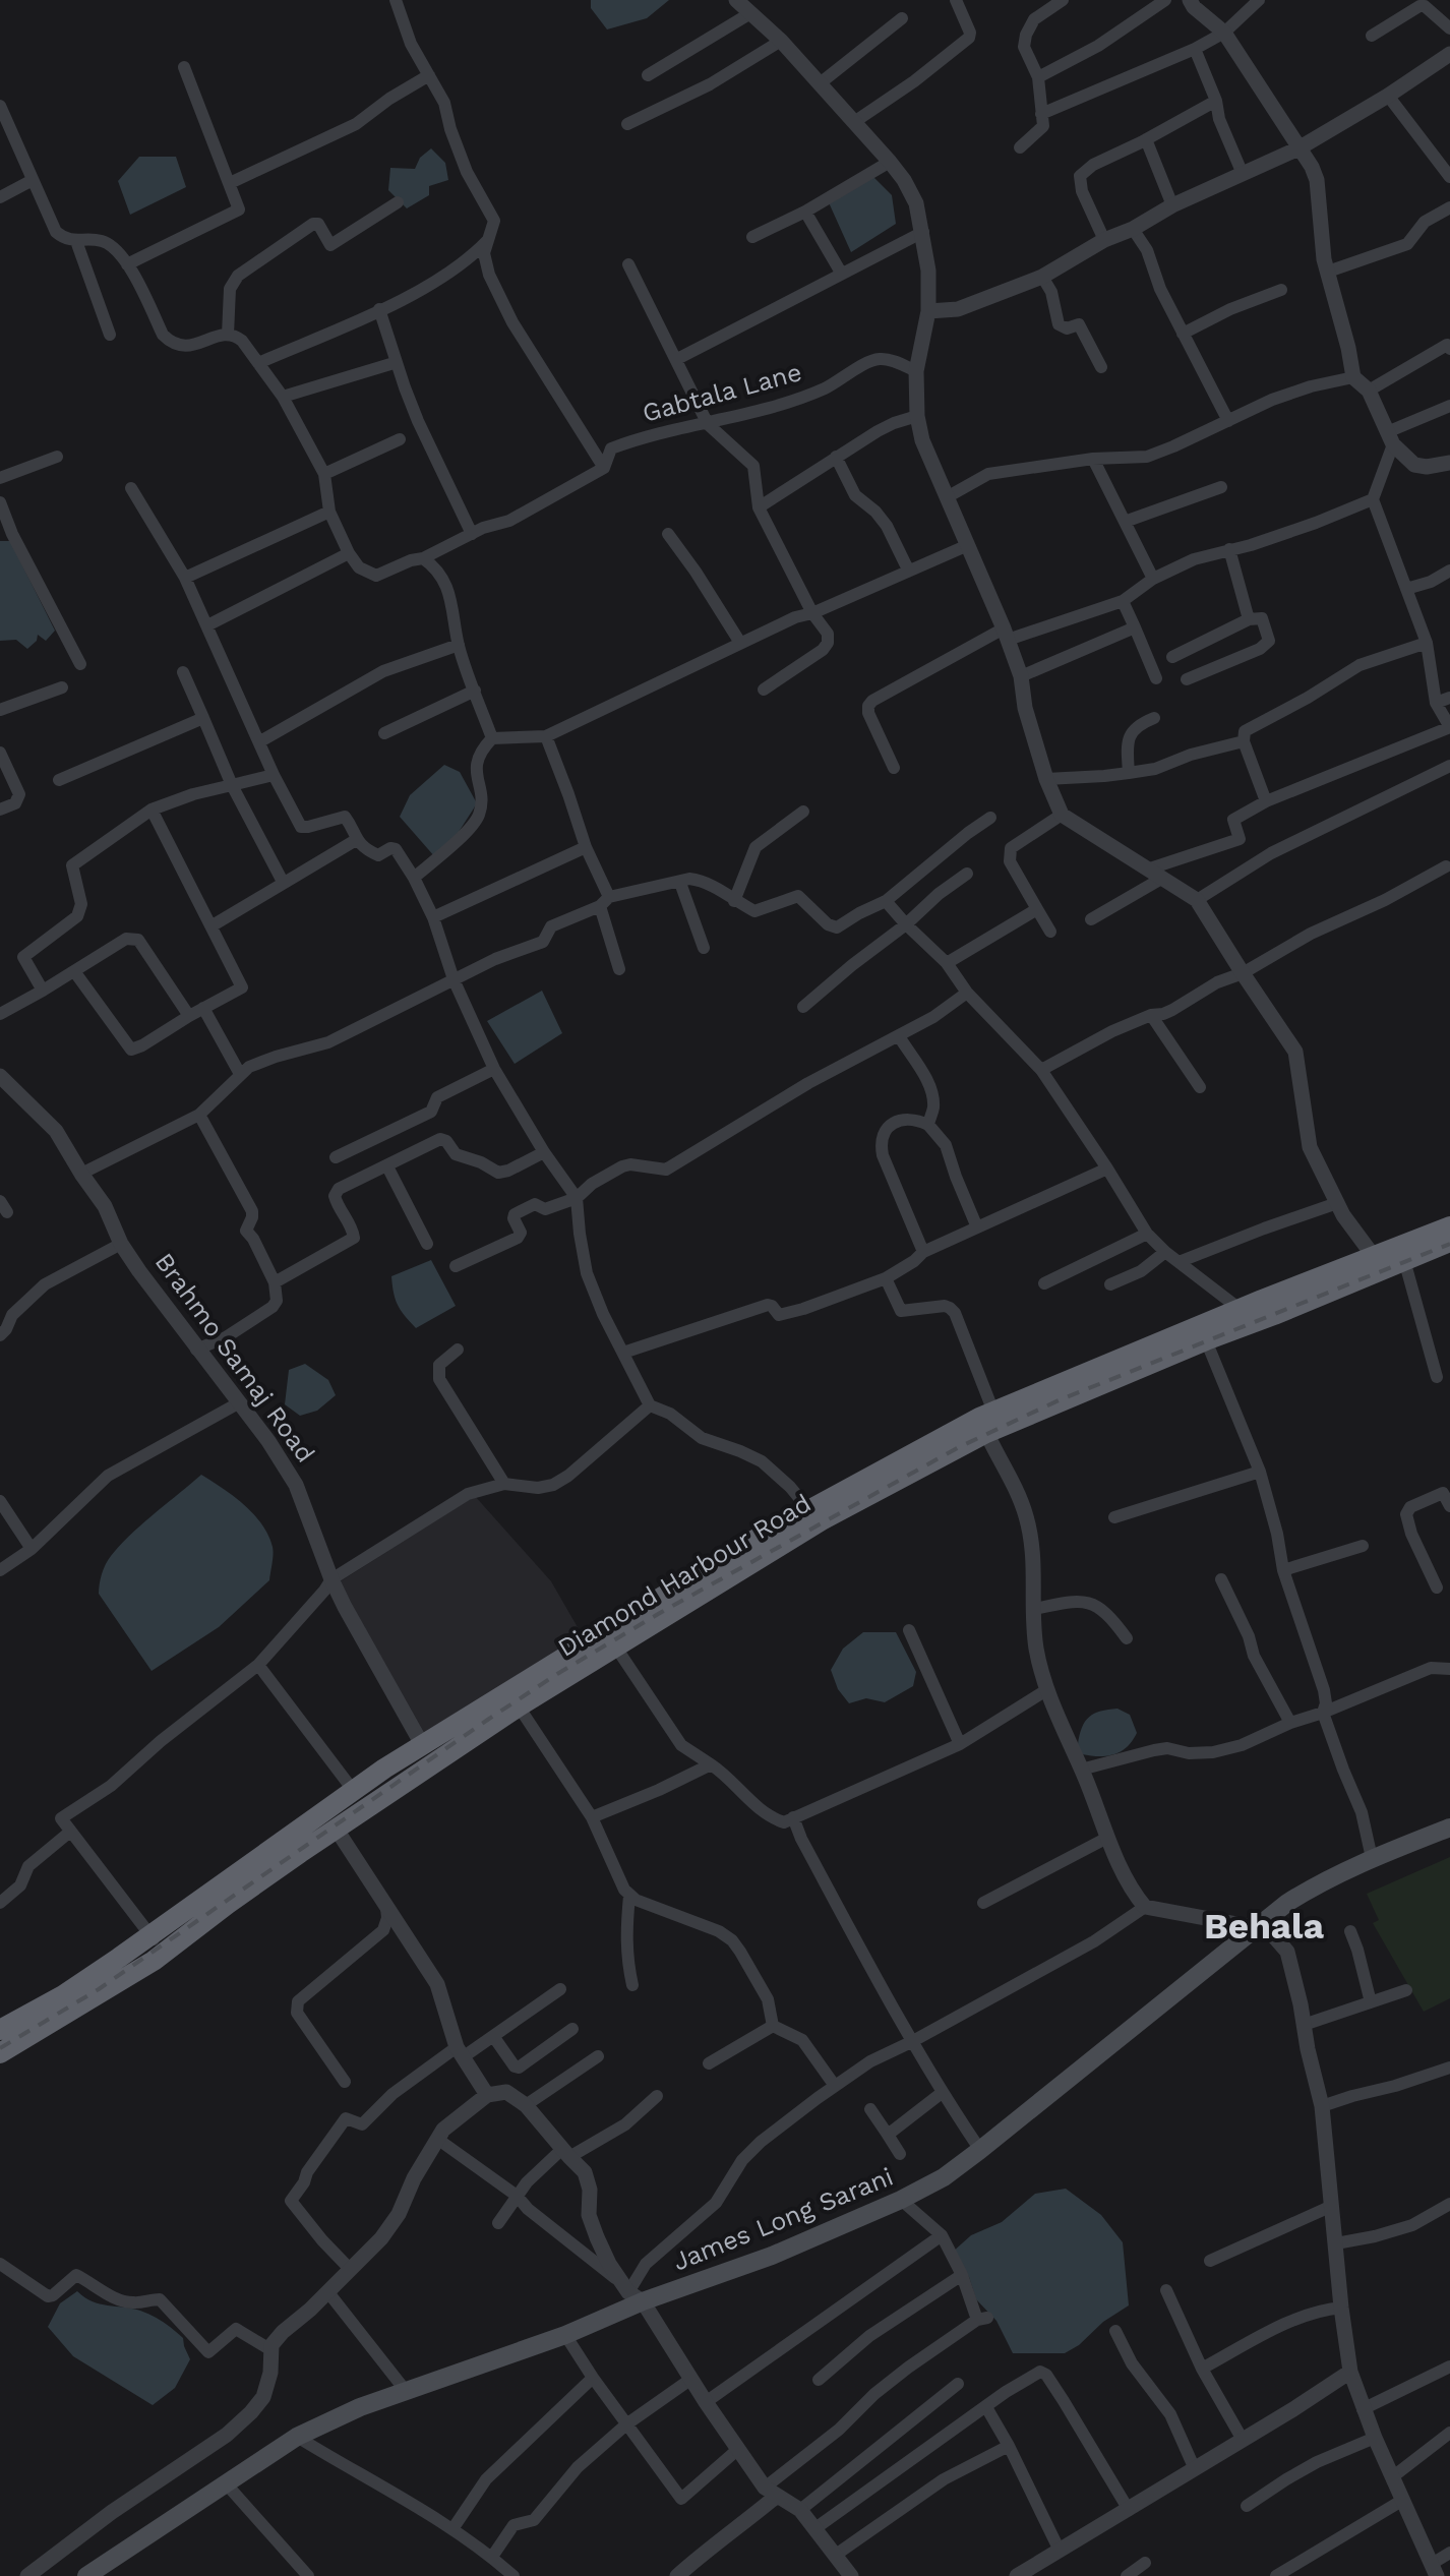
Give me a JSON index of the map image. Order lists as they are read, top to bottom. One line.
{"streets":{"highway":["Diamond Harbour Road"],"main road":["James Long Sarani"],"street":["Gabtala Lane","Brahmo Samaj Road"]},"crossings":[["Brahmo Samaj Road","Diamond Harbour Road"]],"districts":["Behala"]}
